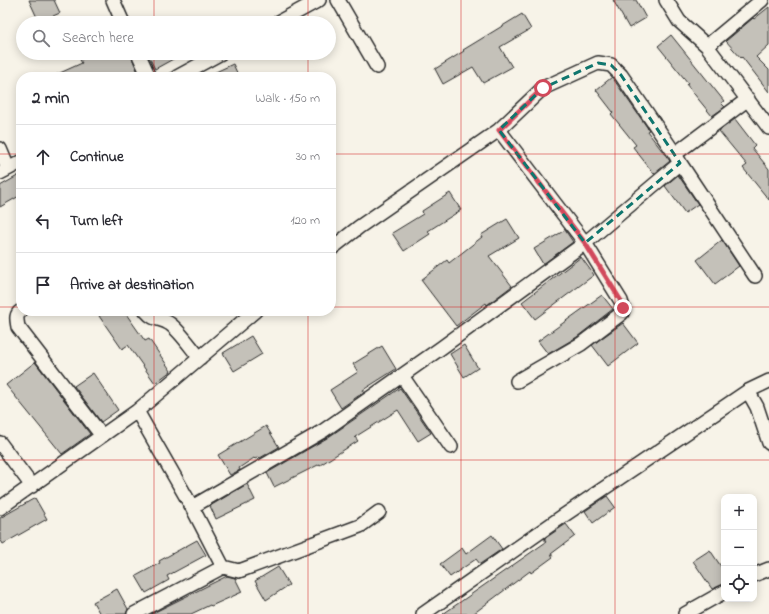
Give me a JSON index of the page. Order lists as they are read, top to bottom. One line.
{"page":{"search":"Search here","heading":["2 min","Walk · 150 m"],"list":[["Continue","30 m"],["Turn left","120 m"],"Arrive at destination"],"map_buttons":["+","−"]}}
